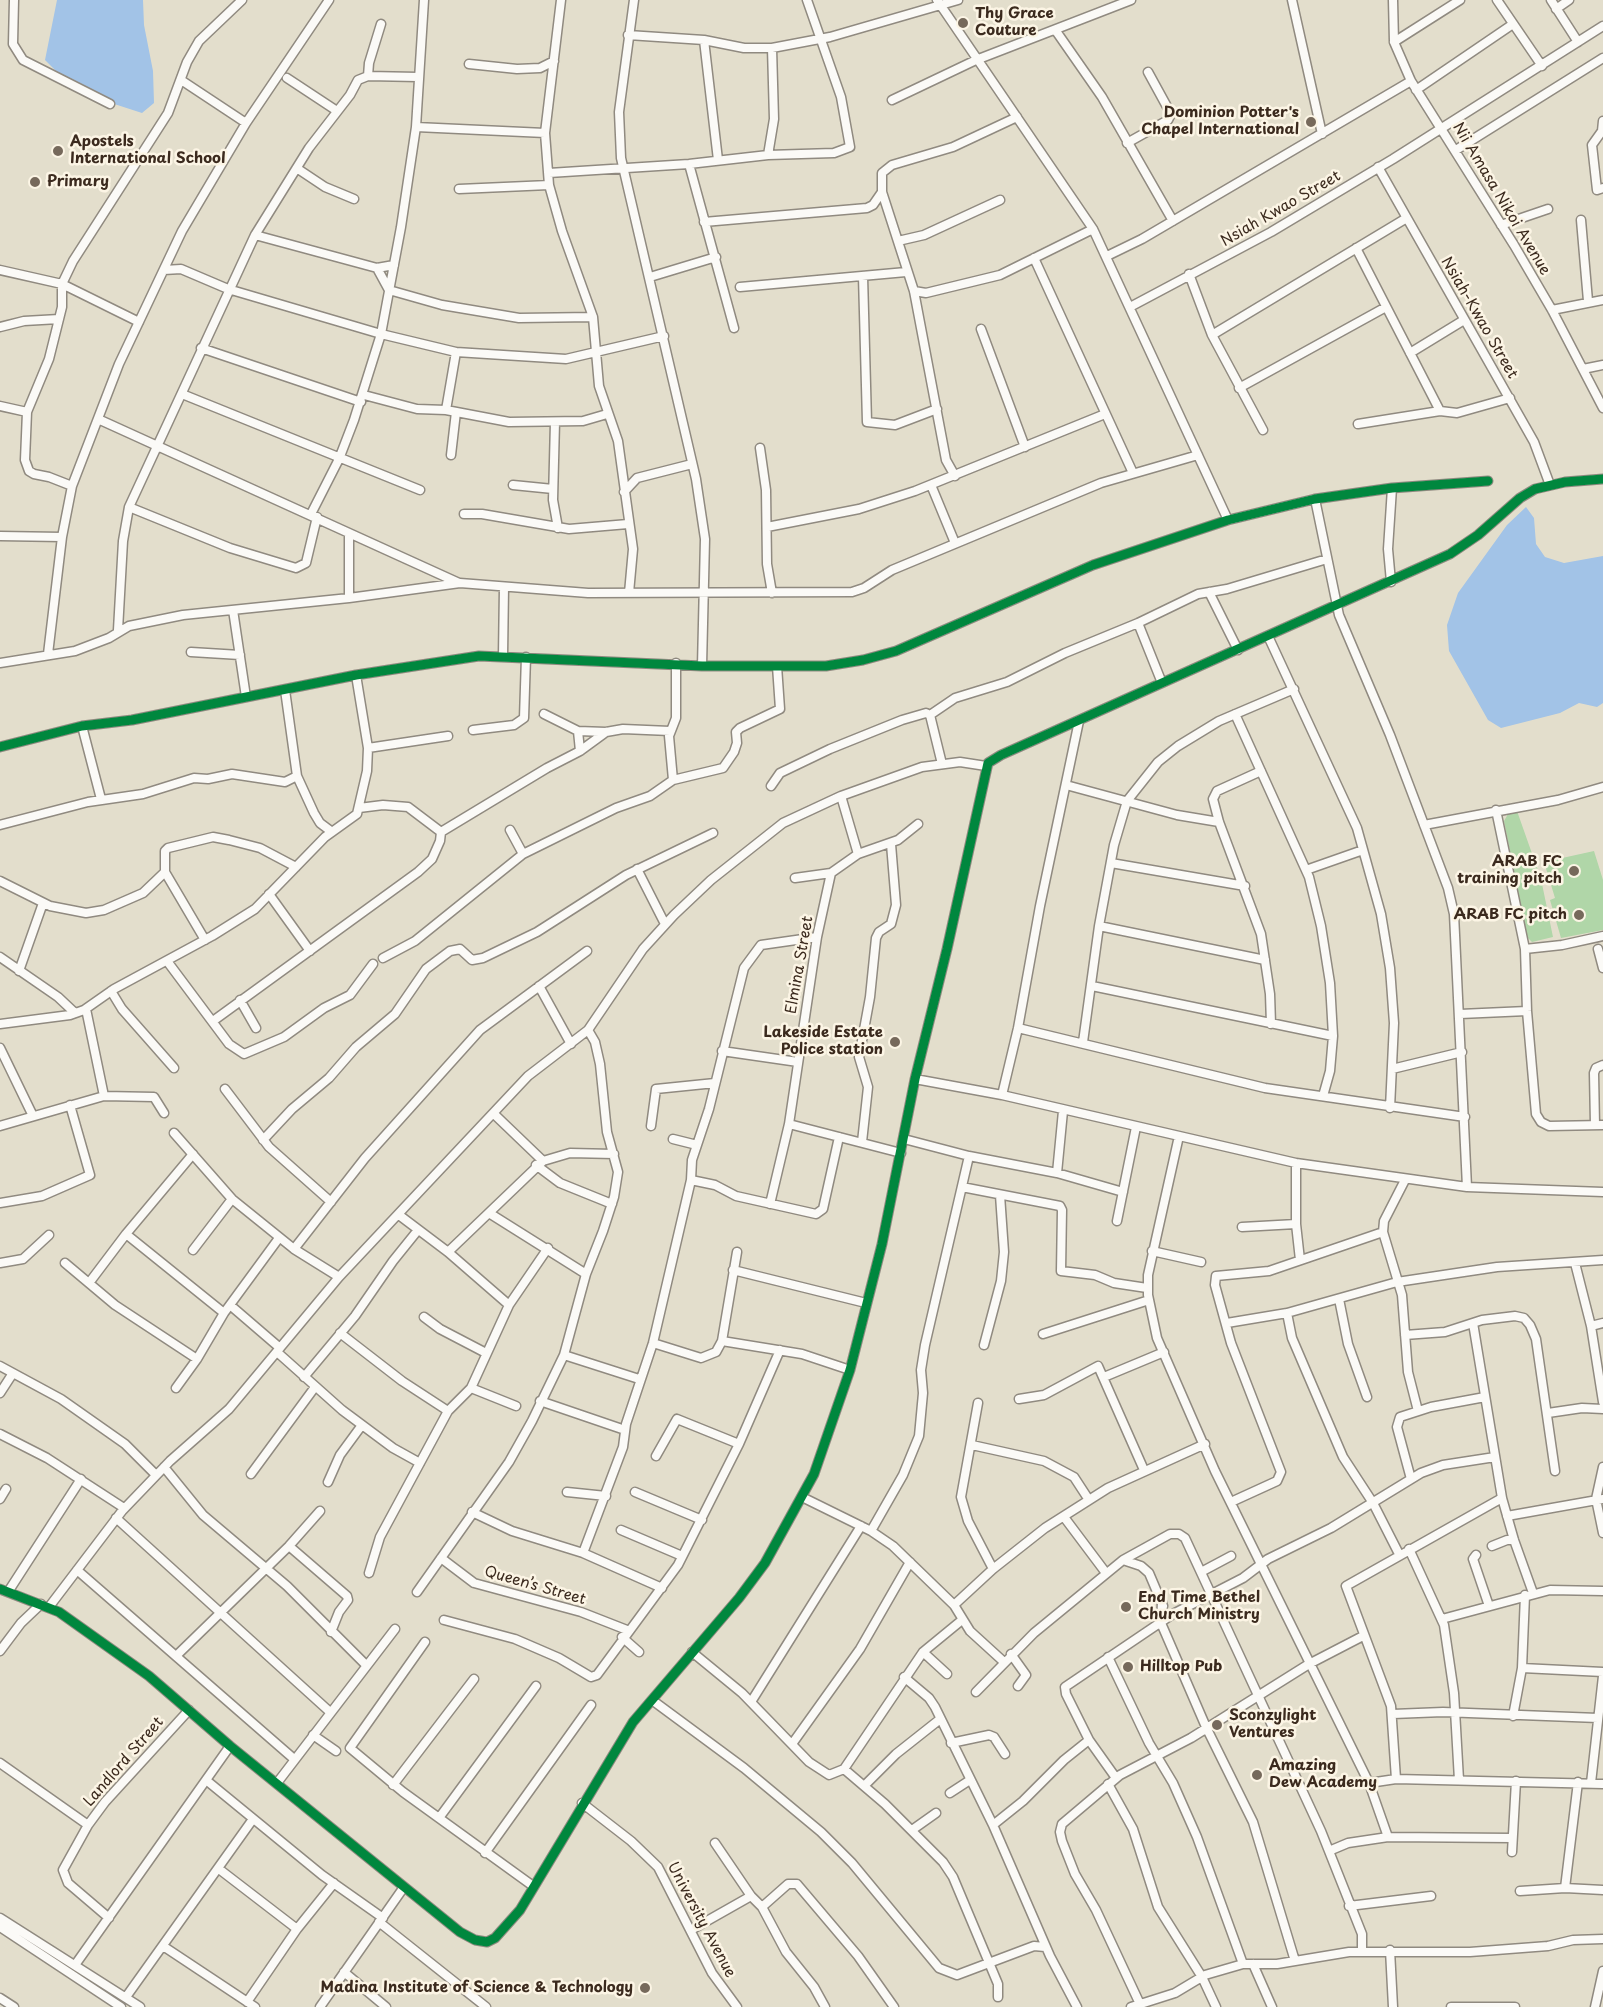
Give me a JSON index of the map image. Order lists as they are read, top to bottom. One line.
{"streets":{"street":["Nii Amasa Nikoi Avenue","Nsiah Kwao Street","Nsiah-Kwao Street","Elmina Street","Queen’s Street","Landlord Street","University Avenue"]},"crossings":[["Nii Amasa Nikoi Avenue","Nsiah Kwao Street"],["Nsiah Kwao Street","Nsiah-Kwao Street"]],"places":["Thy Grace Couture","Dominion Potter's Chapel International","Apostels International School","Primary","ARAB FC training pitch","ARAB FC pitch","Lakeside Estate Police station","End Time Bethel Church Ministry","Hilltop Pub","Sconzylight Ventures","Amazing Dew Academy","Madina Institute of Science & Technology"]}
